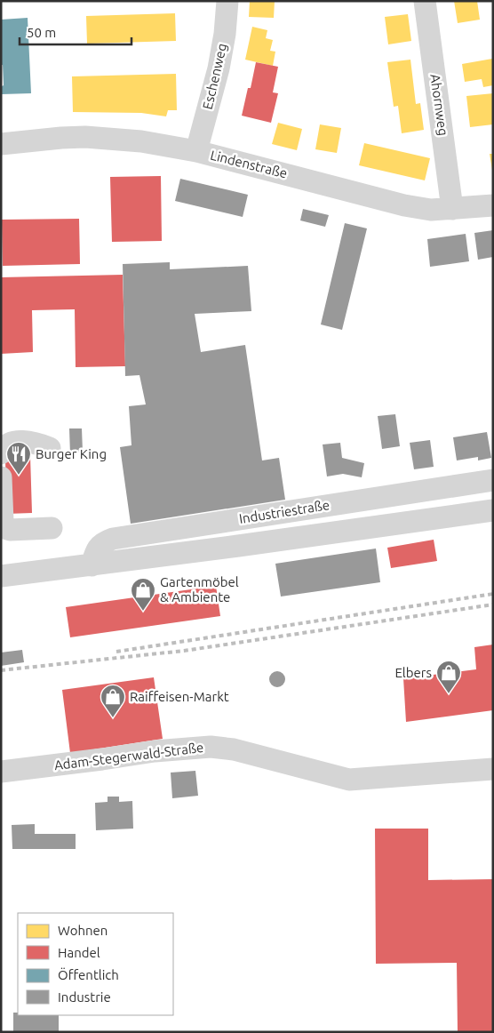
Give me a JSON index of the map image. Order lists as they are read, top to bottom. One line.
{"streets":{"street":["Eschenweg","Ahornweg","Lindenstraße","Industriestraße","Adam-Stegerwald-Straße"]},"crossings":[["Eschenweg","Lindenstraße"],["Ahornweg","Lindenstraße"]],"places":{"restaurant":["Burger King"],"shop":["Gartenmöbel & Ambiente","Elbers","Raiffeisen-Markt"]},"legend":["Wohnen","Handel","Öffentlich","Industrie"],"scale_bar":"50 m"}
